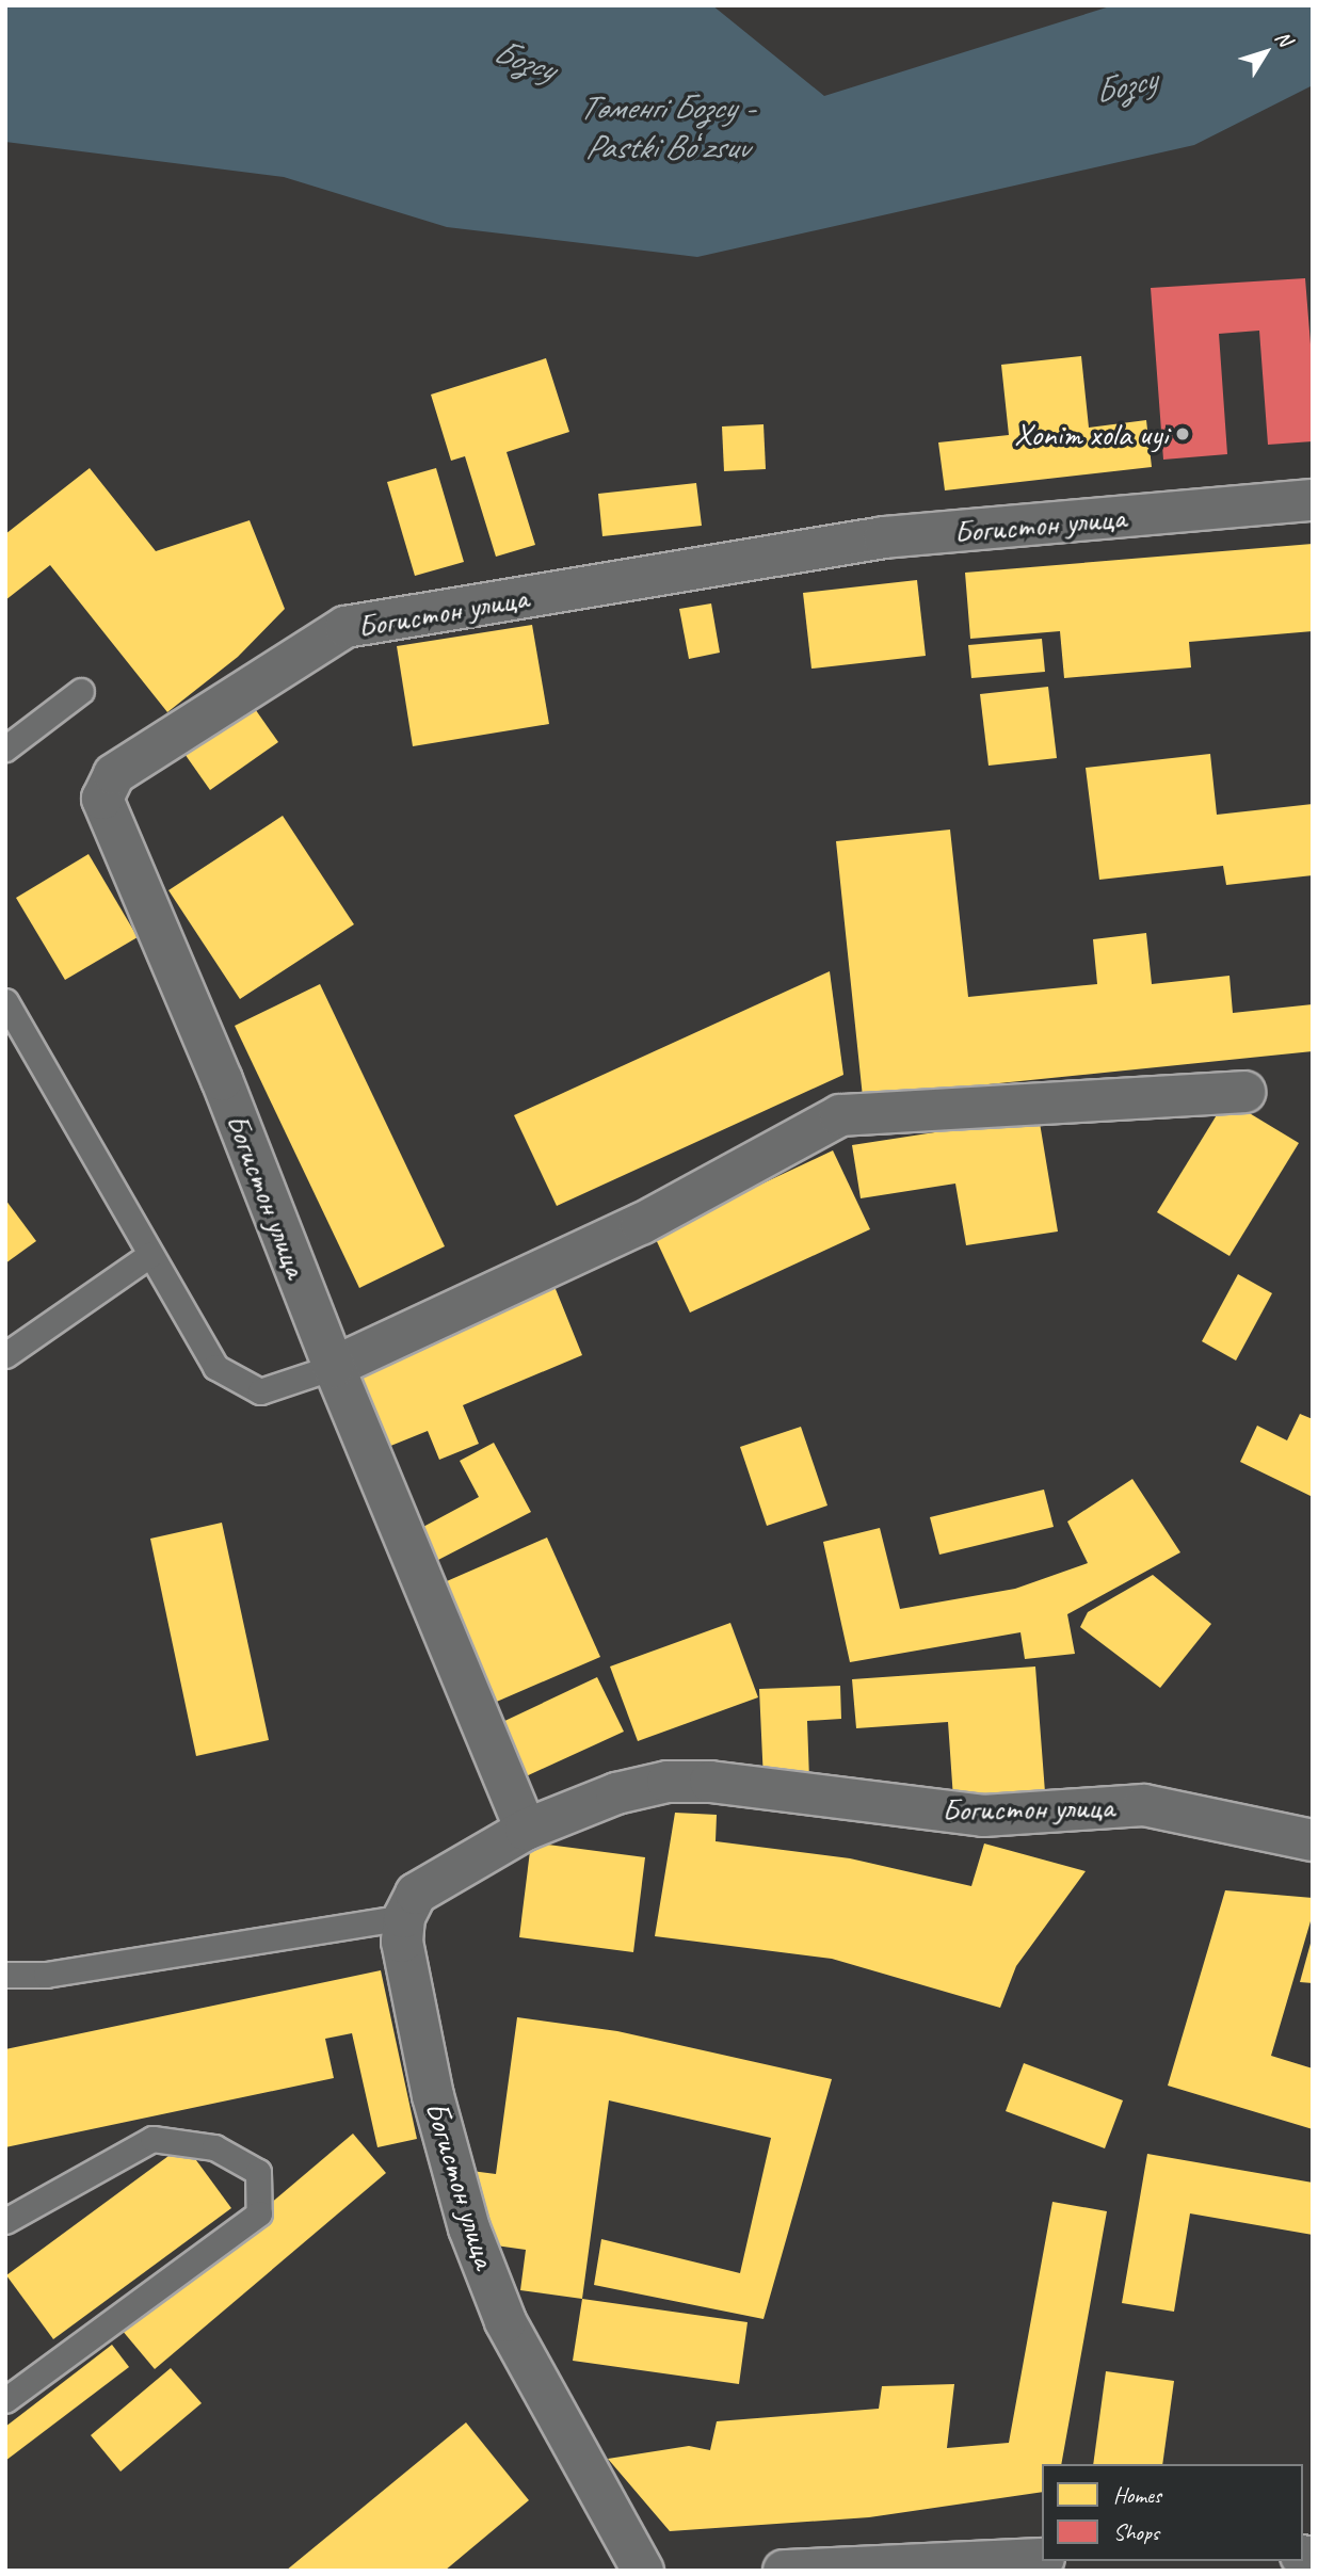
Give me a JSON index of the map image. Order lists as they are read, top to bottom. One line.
{"streets":{"street":["Богистон улица"]},"water":["Бозсу","Төменгі Бозсу - Pastki Boʻzsuv"],"places":["Xonim xola uyi"],"legend":["Homes","Shops"],"north":"top right"}
